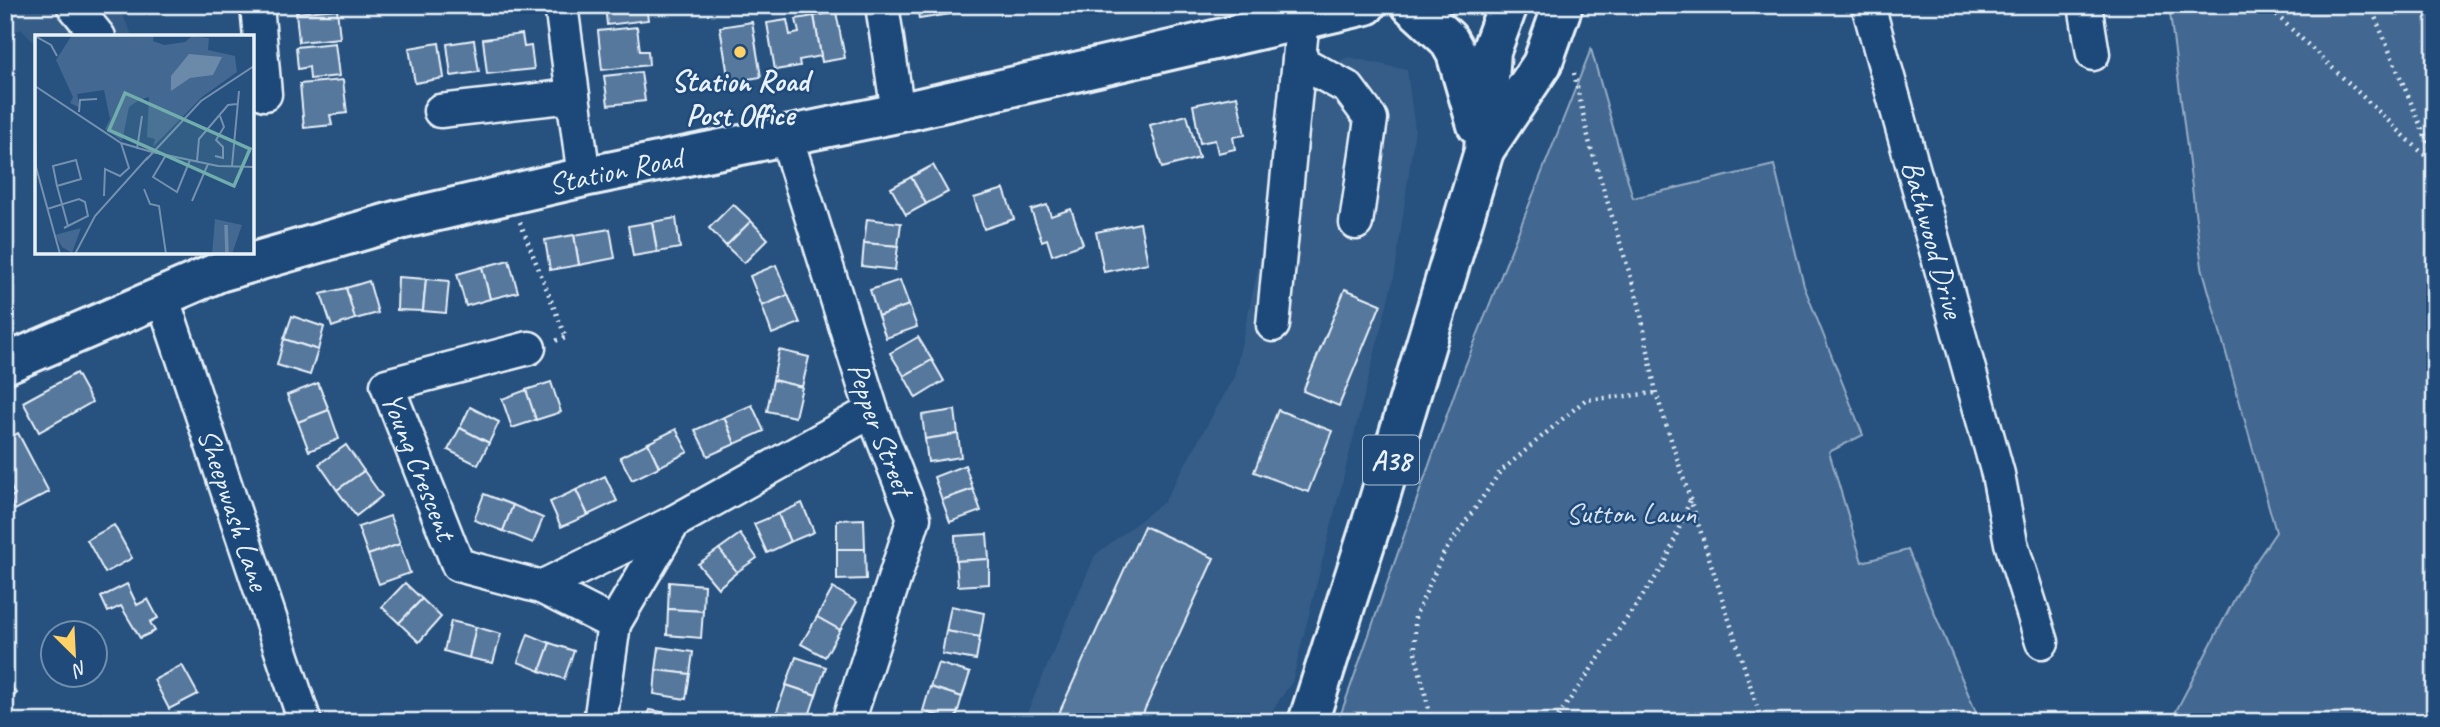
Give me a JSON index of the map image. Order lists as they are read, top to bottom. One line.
{"streets":{"main road":["Station Road","A38"],"street":["Bathwood Drive","Pepper Street","Young Crescent","Sheepwash Lane"]},"crossings":[["Station Road","Pepper Street"],["Station Road","Sheepwash Lane"]],"parks":["Sutton Lawn"],"places":["Station Road Post Office"],"north":"bottom right"}
